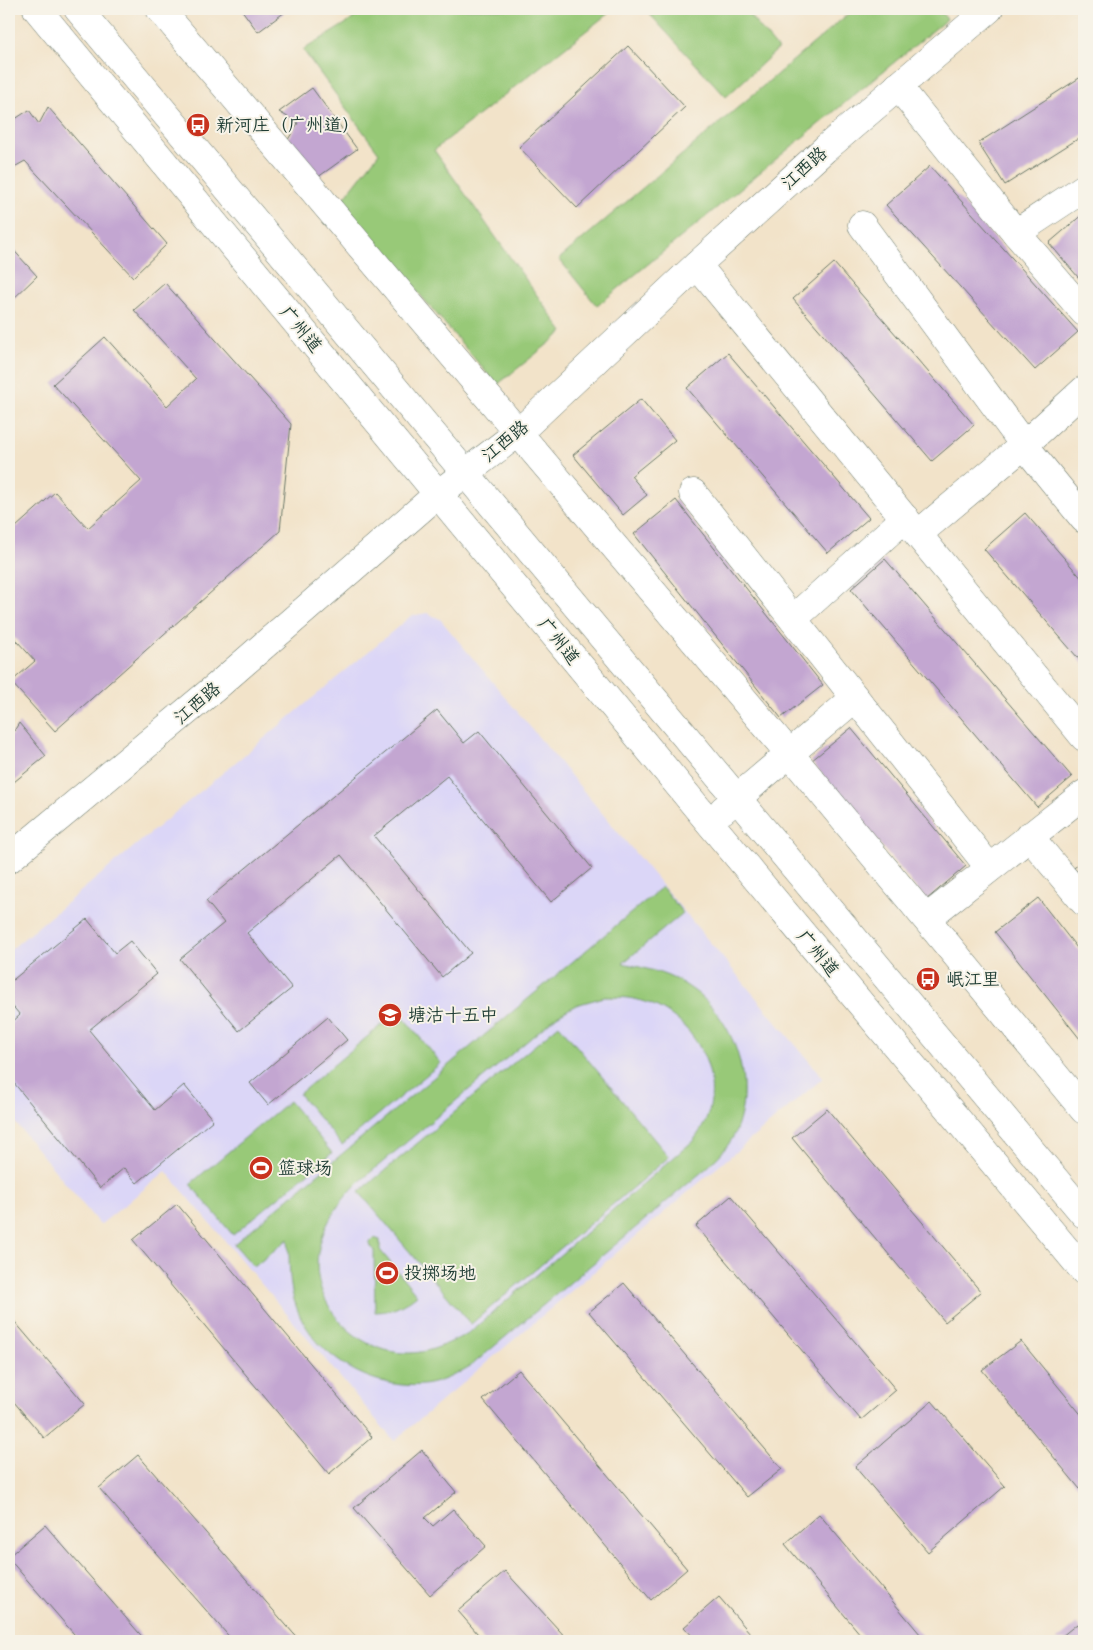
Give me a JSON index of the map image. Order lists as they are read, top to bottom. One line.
{"streets":{"street":["江西路","广州道"]},"crossings":[["江西路","广州道"]],"places":{"bus stop":["新河庄（广州道）","岷江里"],"school or university":["塘沽十五中"],"sports":["篮球场","投掷场地"]}}
